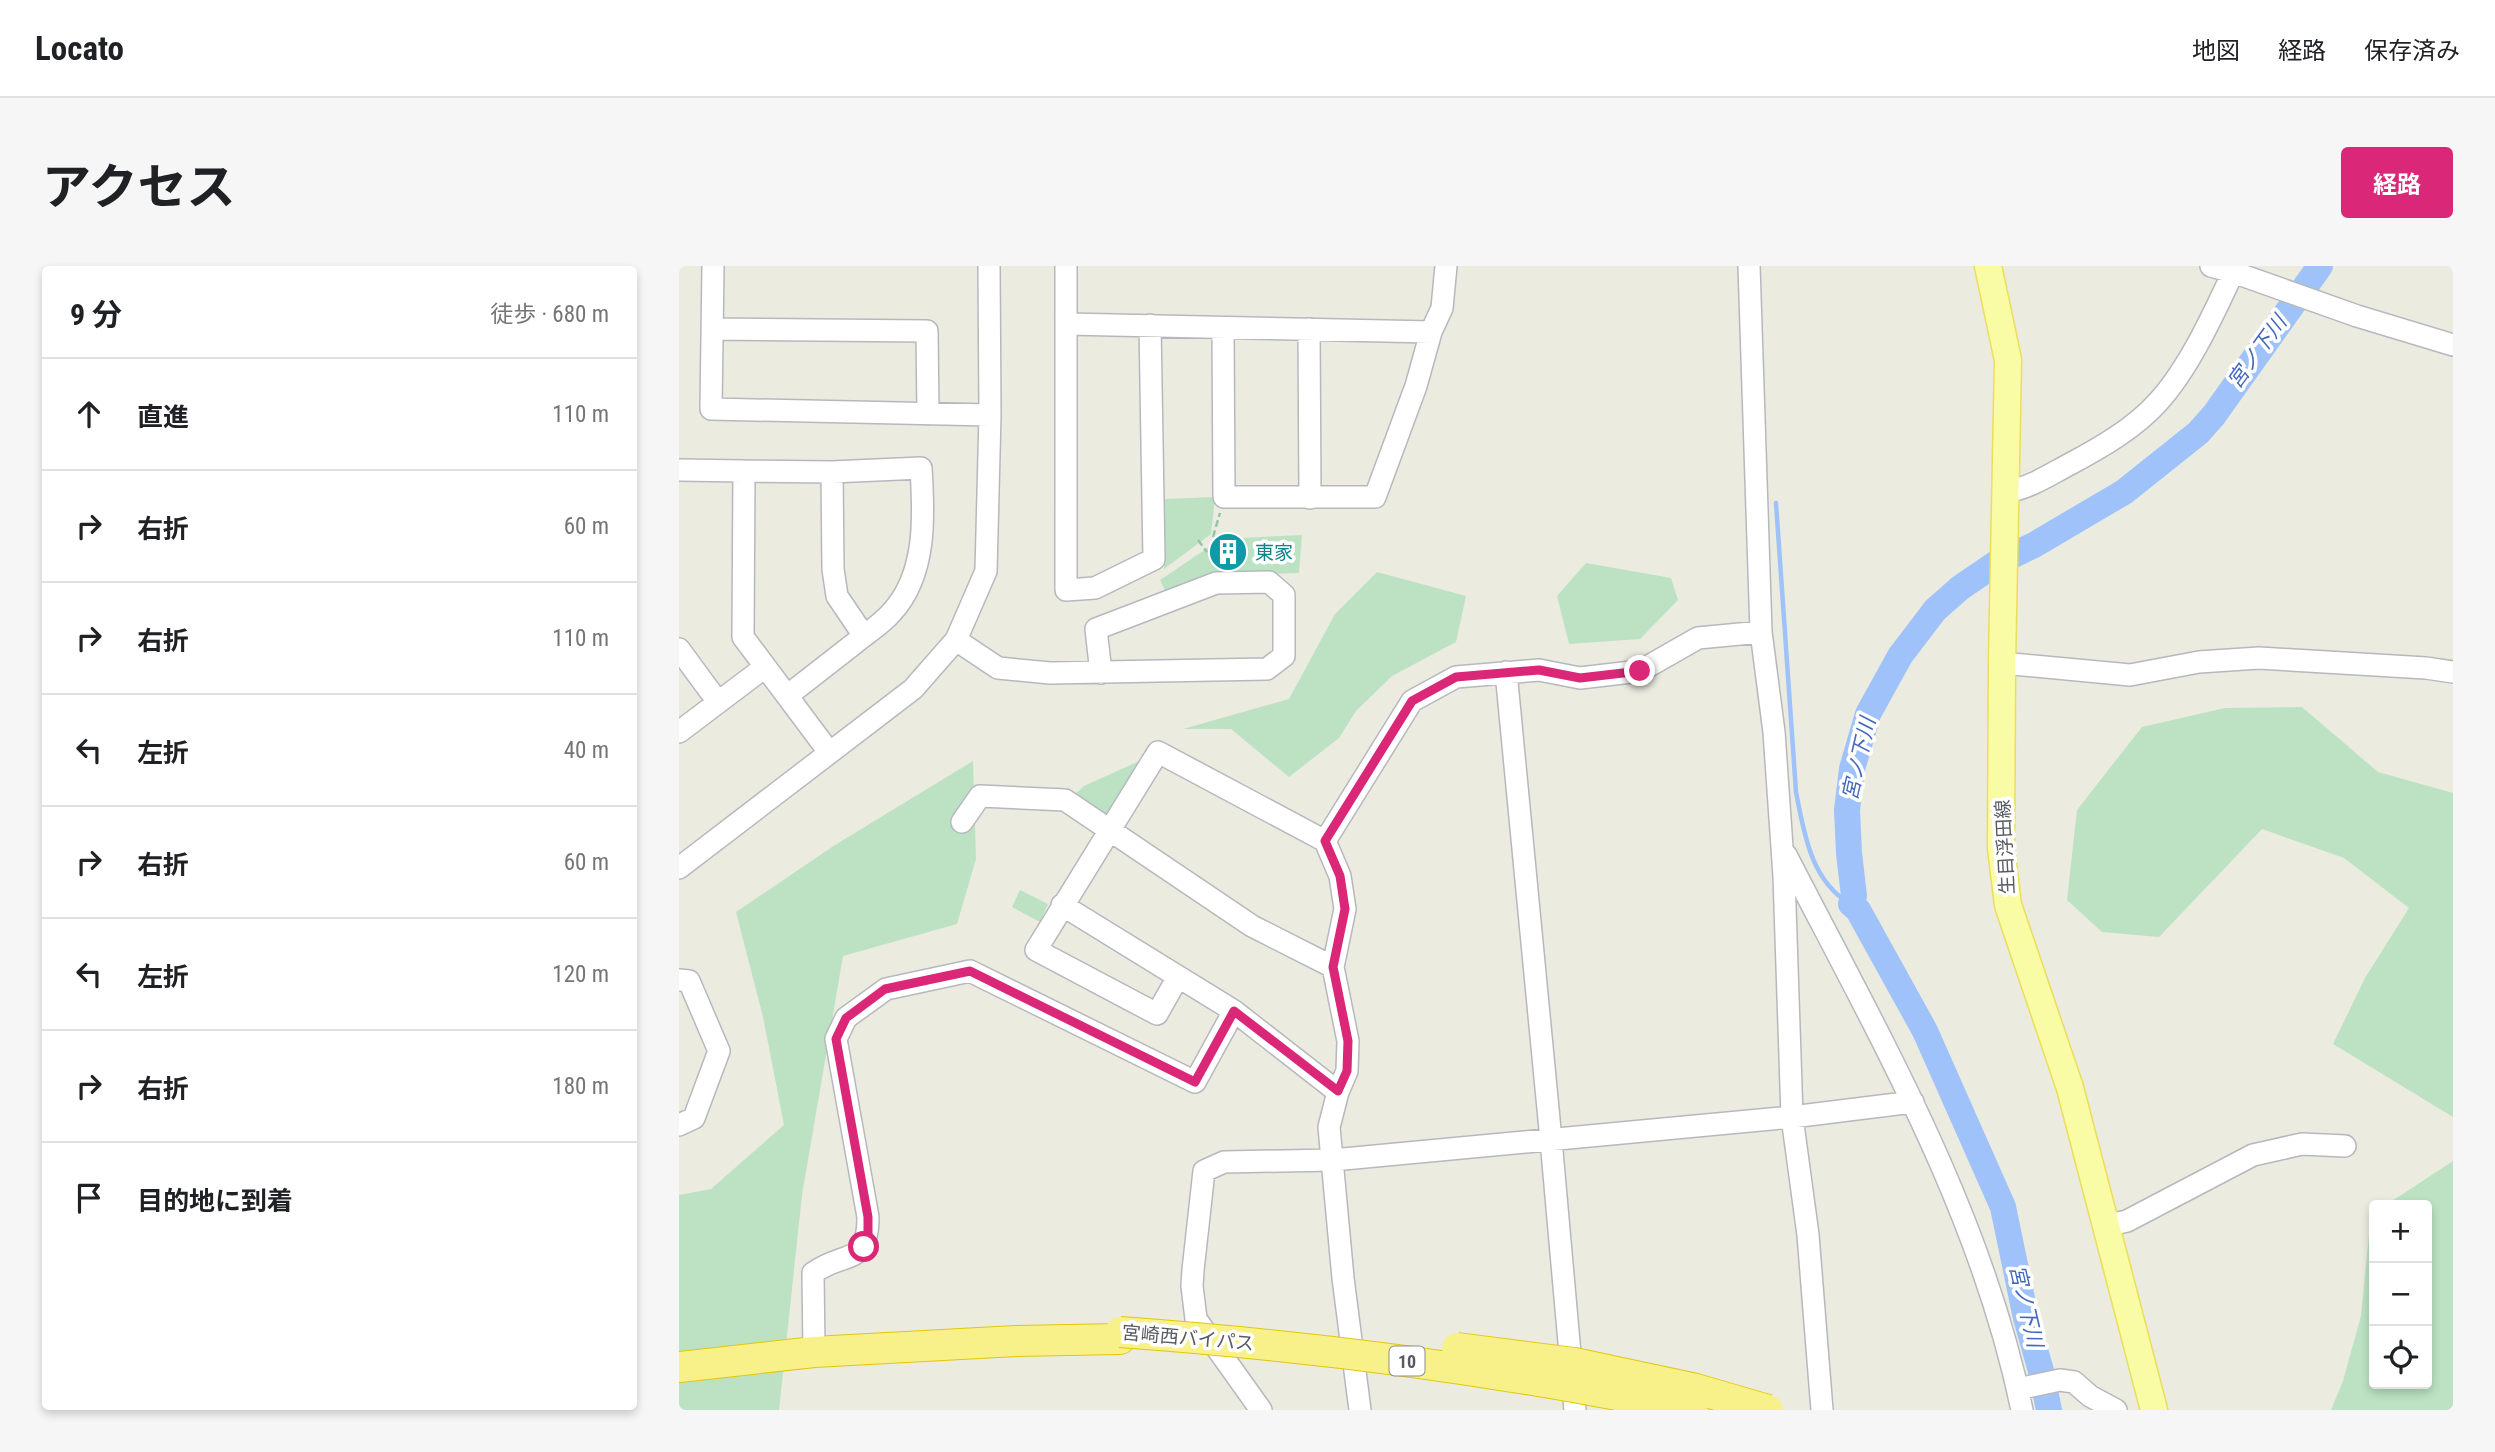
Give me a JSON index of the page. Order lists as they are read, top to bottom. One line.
{"streets":{"highway":["宮崎西バイパス","10"],"main road":["生目浮田線"]},"water":["宮ノ下川"],"places":{"building":["東家"]},"page":{"header":"Locato","nav":["地図","経路","保存済み"],"title":"アクセス","buttons":"経路","heading":["9 分","徒歩 · 680 m"],"list":[["直進","110 m"],["右折","60 m"],["右折","110 m"],["左折","40 m"],["右折","60 m"],["左折","120 m"],["右折","180 m"],"目的地に到着"],"map_buttons":["+","−"]}}
